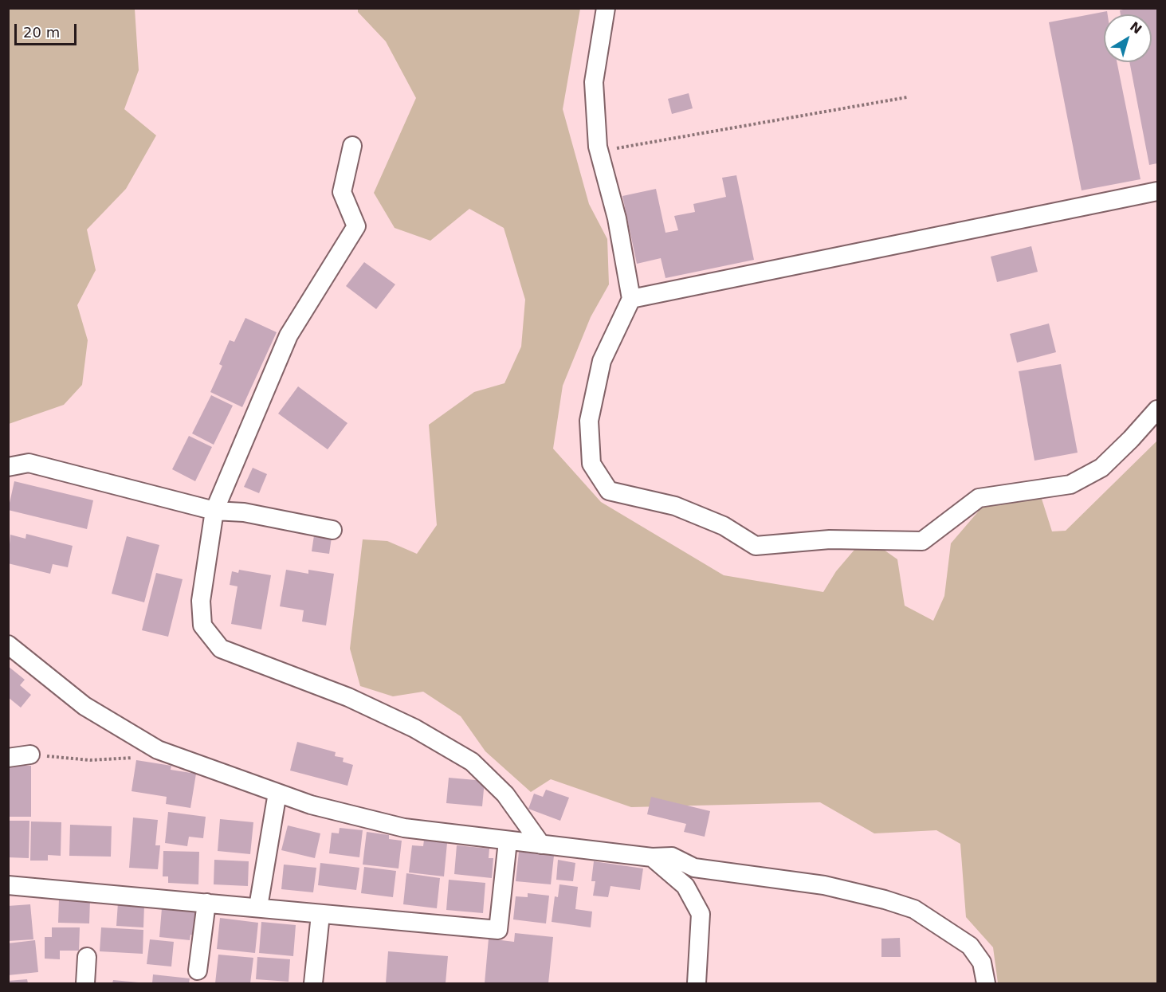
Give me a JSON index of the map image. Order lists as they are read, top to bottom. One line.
{"scale_bar":"20 m","north":"top right"}
